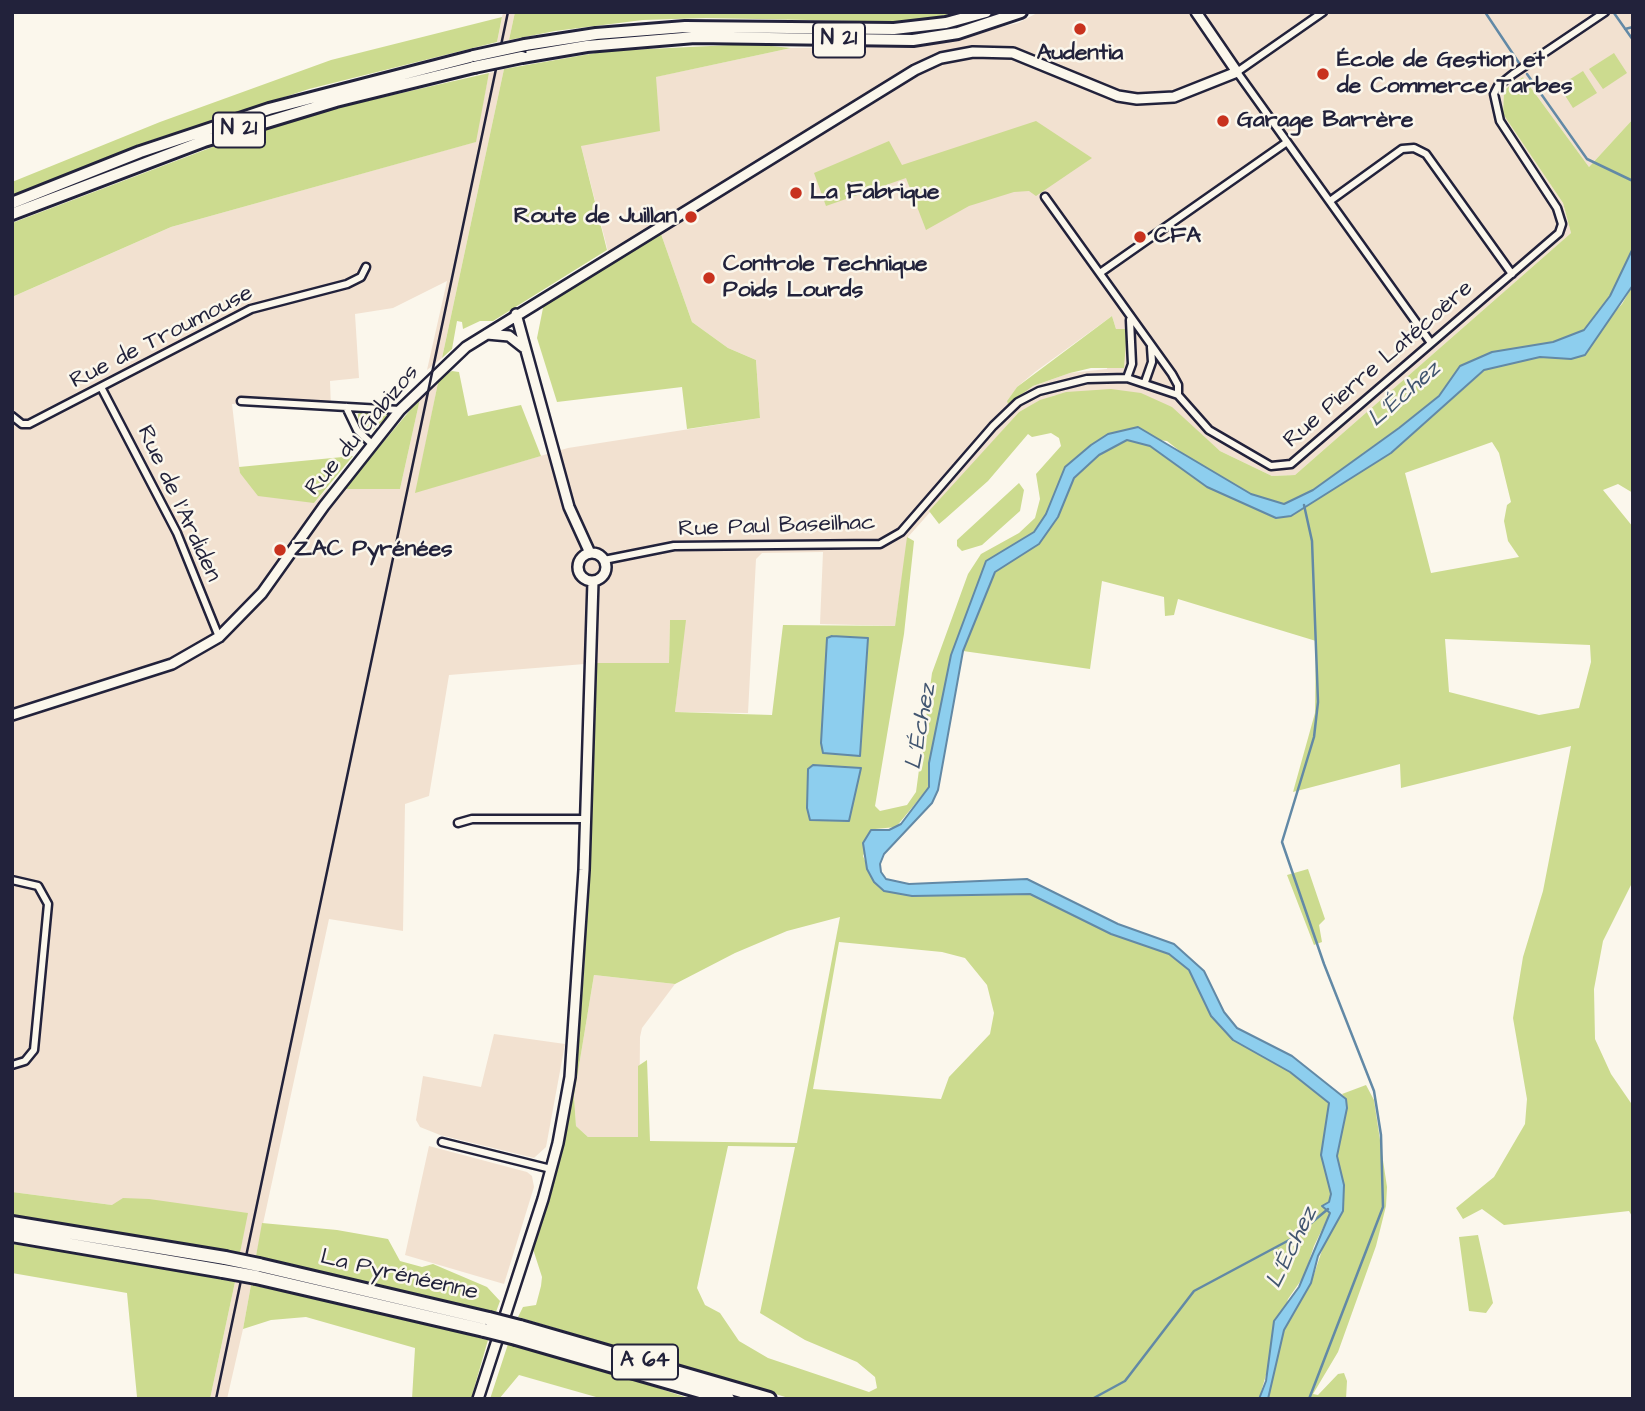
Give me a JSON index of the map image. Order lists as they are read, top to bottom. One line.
{"streets":{"highway":["La Pyrénéenne","A 64"],"main road":["N 21"],"street":["Rue de Troumouse","Rue Pierre Latécoère","Rue du Gabizos","Rue de l'Ardiden","Rue Paul Baseilhac"]},"crossings":[["Rue de Troumouse","Rue de l'Ardiden"],["Rue Pierre Latécoère","Rue Paul Baseilhac"],["Rue du Gabizos","Rue de l'Ardiden"]],"water":["L'Échez"],"places":["Audentia","École de Gestion et de Commerce Tarbes","Garage Barrère","La Fabrique","Route de Juillan","CFA","Controle Technique Poids Lourds","ZAC Pyrénées"]}
